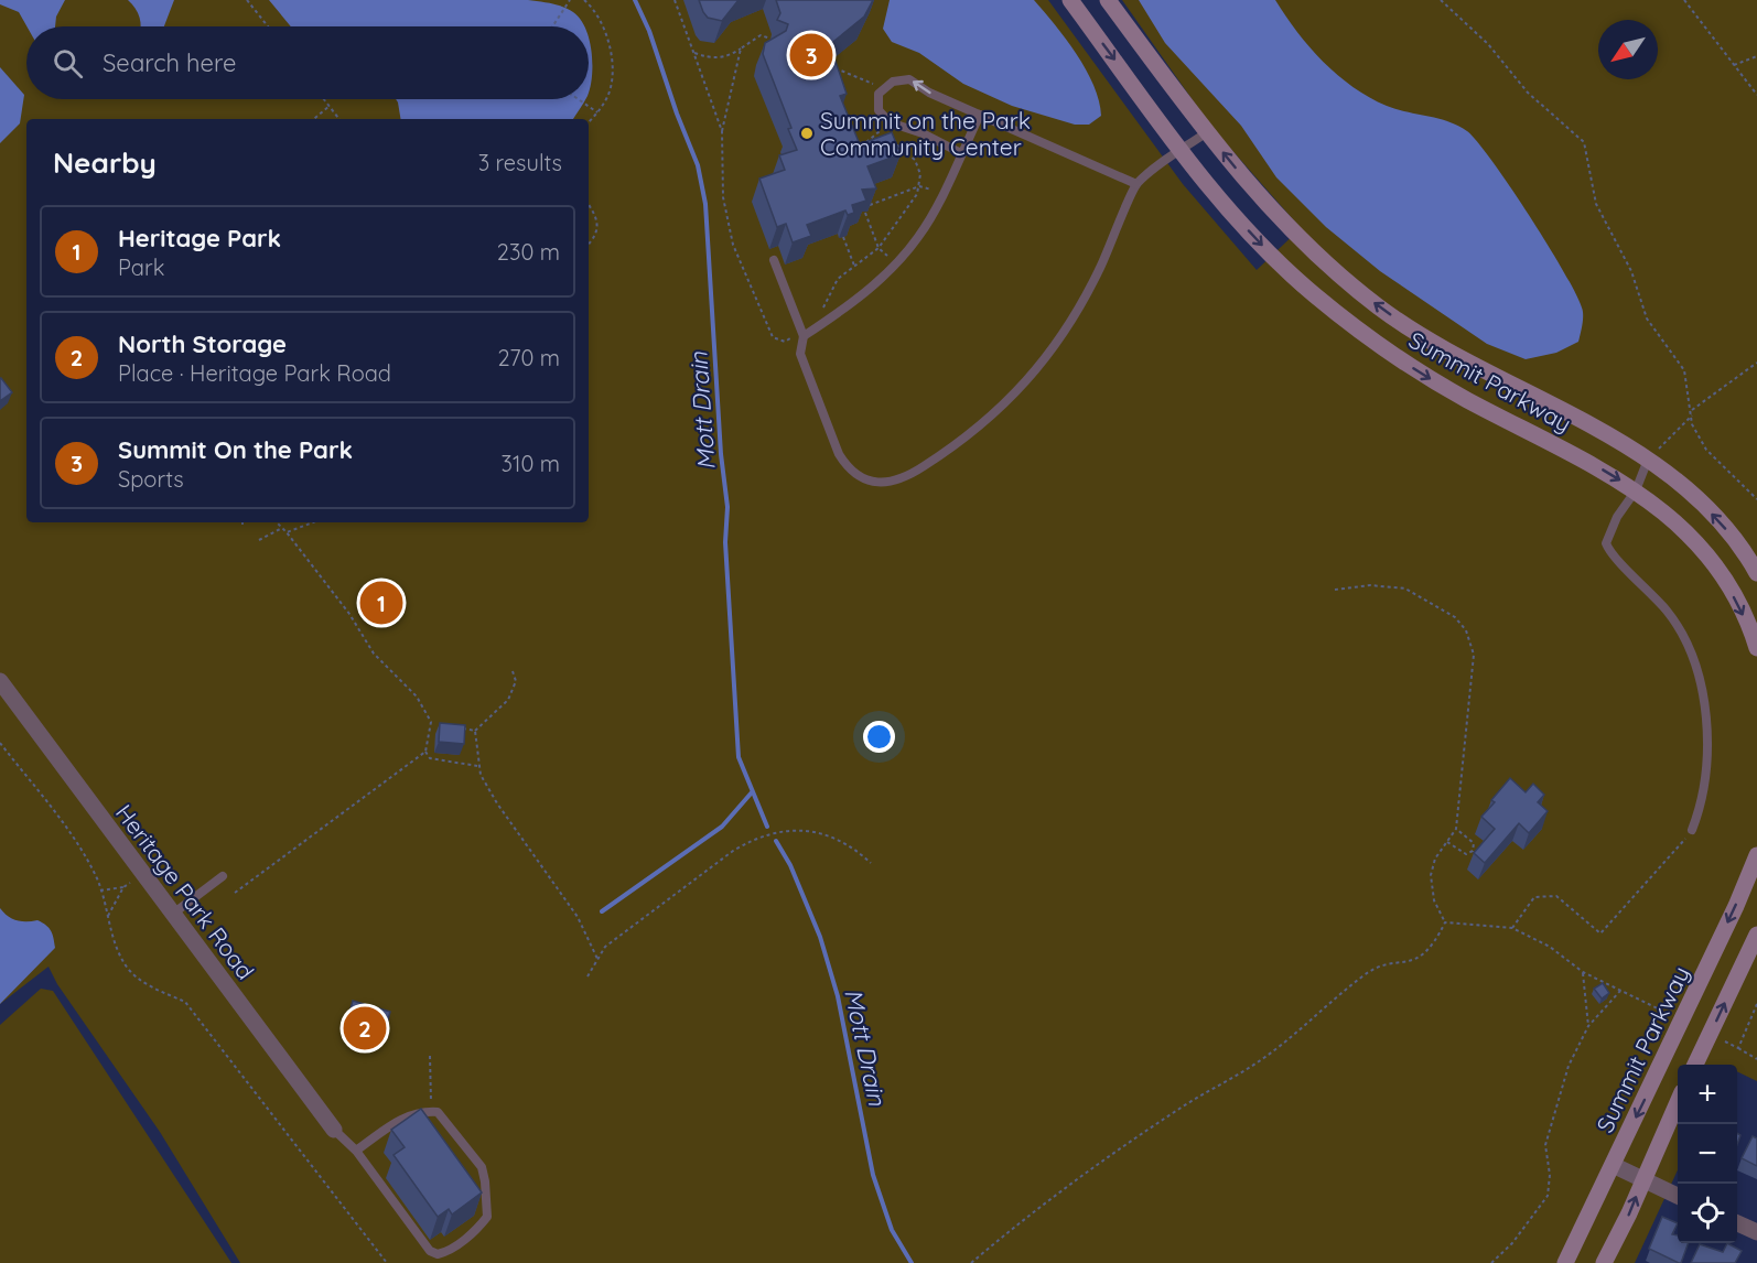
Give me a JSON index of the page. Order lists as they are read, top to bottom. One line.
{"streets":{"street":["Summit Parkway","Heritage Park Road"]},"water":["Mott Drain"],"places":["Summit on the Park Community Center"],"north":"bottom left","page":{"search":"Search here","pins":["3","1","2"],"heading":["Nearby","3 results"],"list":[{"mark":"1","name":"Heritage Park","note":"Park","value":"230 m"},{"mark":"2","name":"North Storage","note":"Place · Heritage Park Road","value":"270 m"},{"mark":"3","name":"Summit On the Park","note":"Sports","value":"310 m"}],"map_buttons":["+","−"]}}
